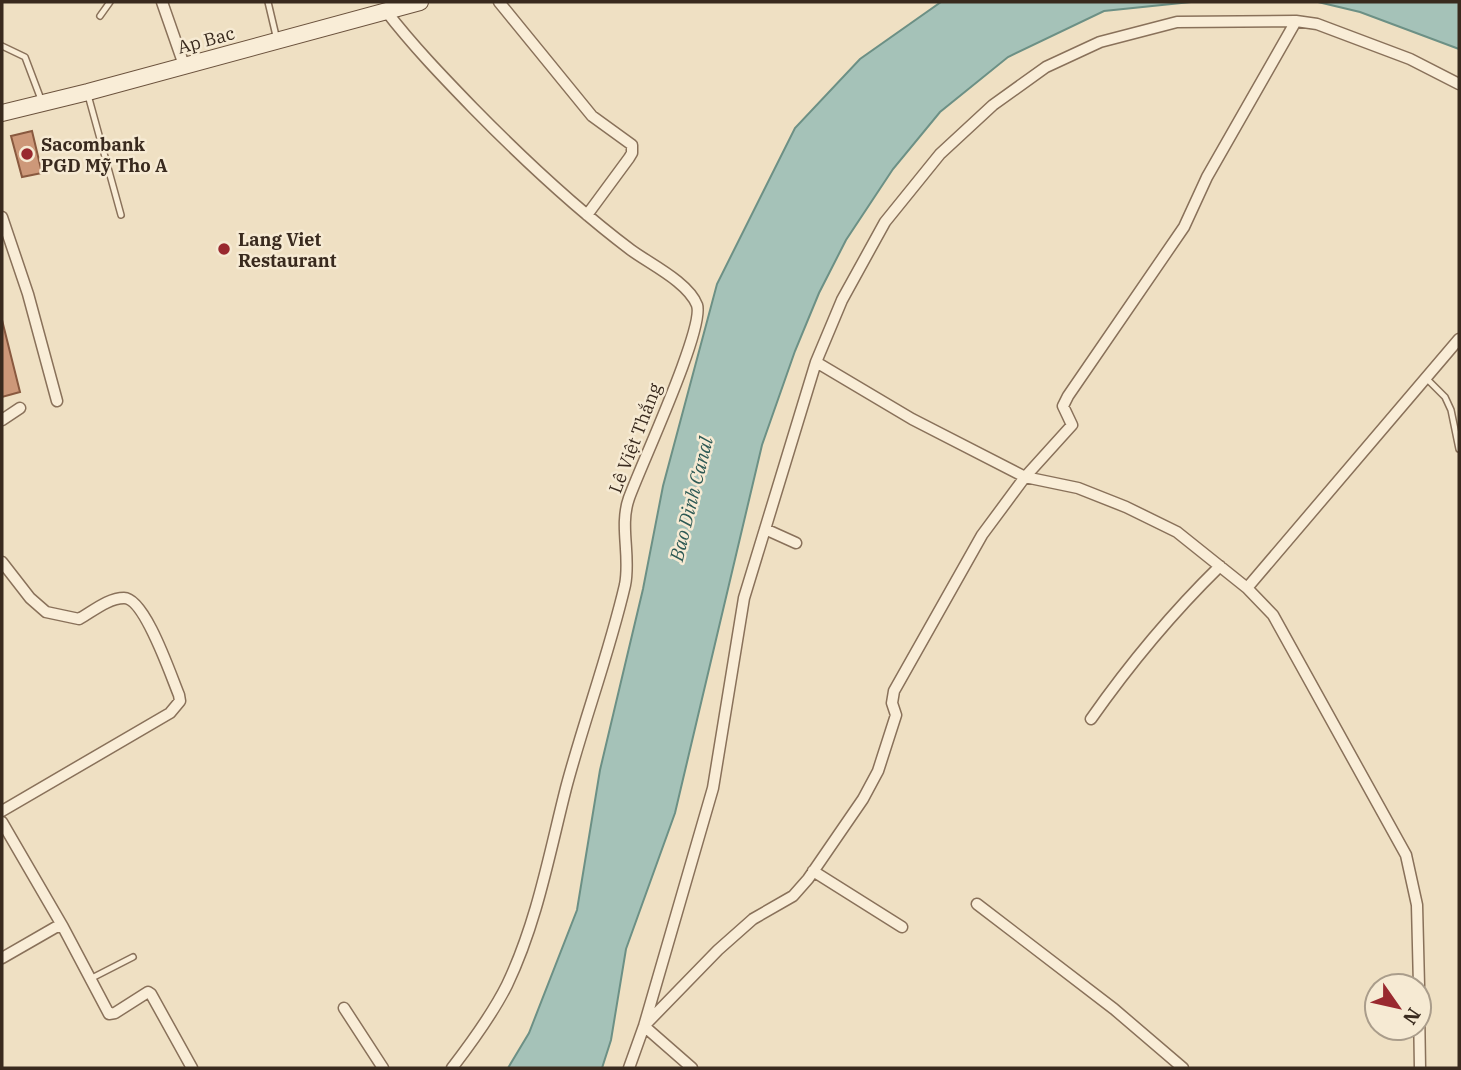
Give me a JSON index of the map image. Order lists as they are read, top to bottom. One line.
{"streets":{"main road":["Ap Bac"],"street":["Lê Việt Thắng"]},"crossings":[["Ap Bac","Lê Việt Thắng"]],"water":["Bao Dinh Canal"],"places":["Sacombank PGD Mỹ Tho A","Lang Viet Restaurant"],"north":"bottom right"}
